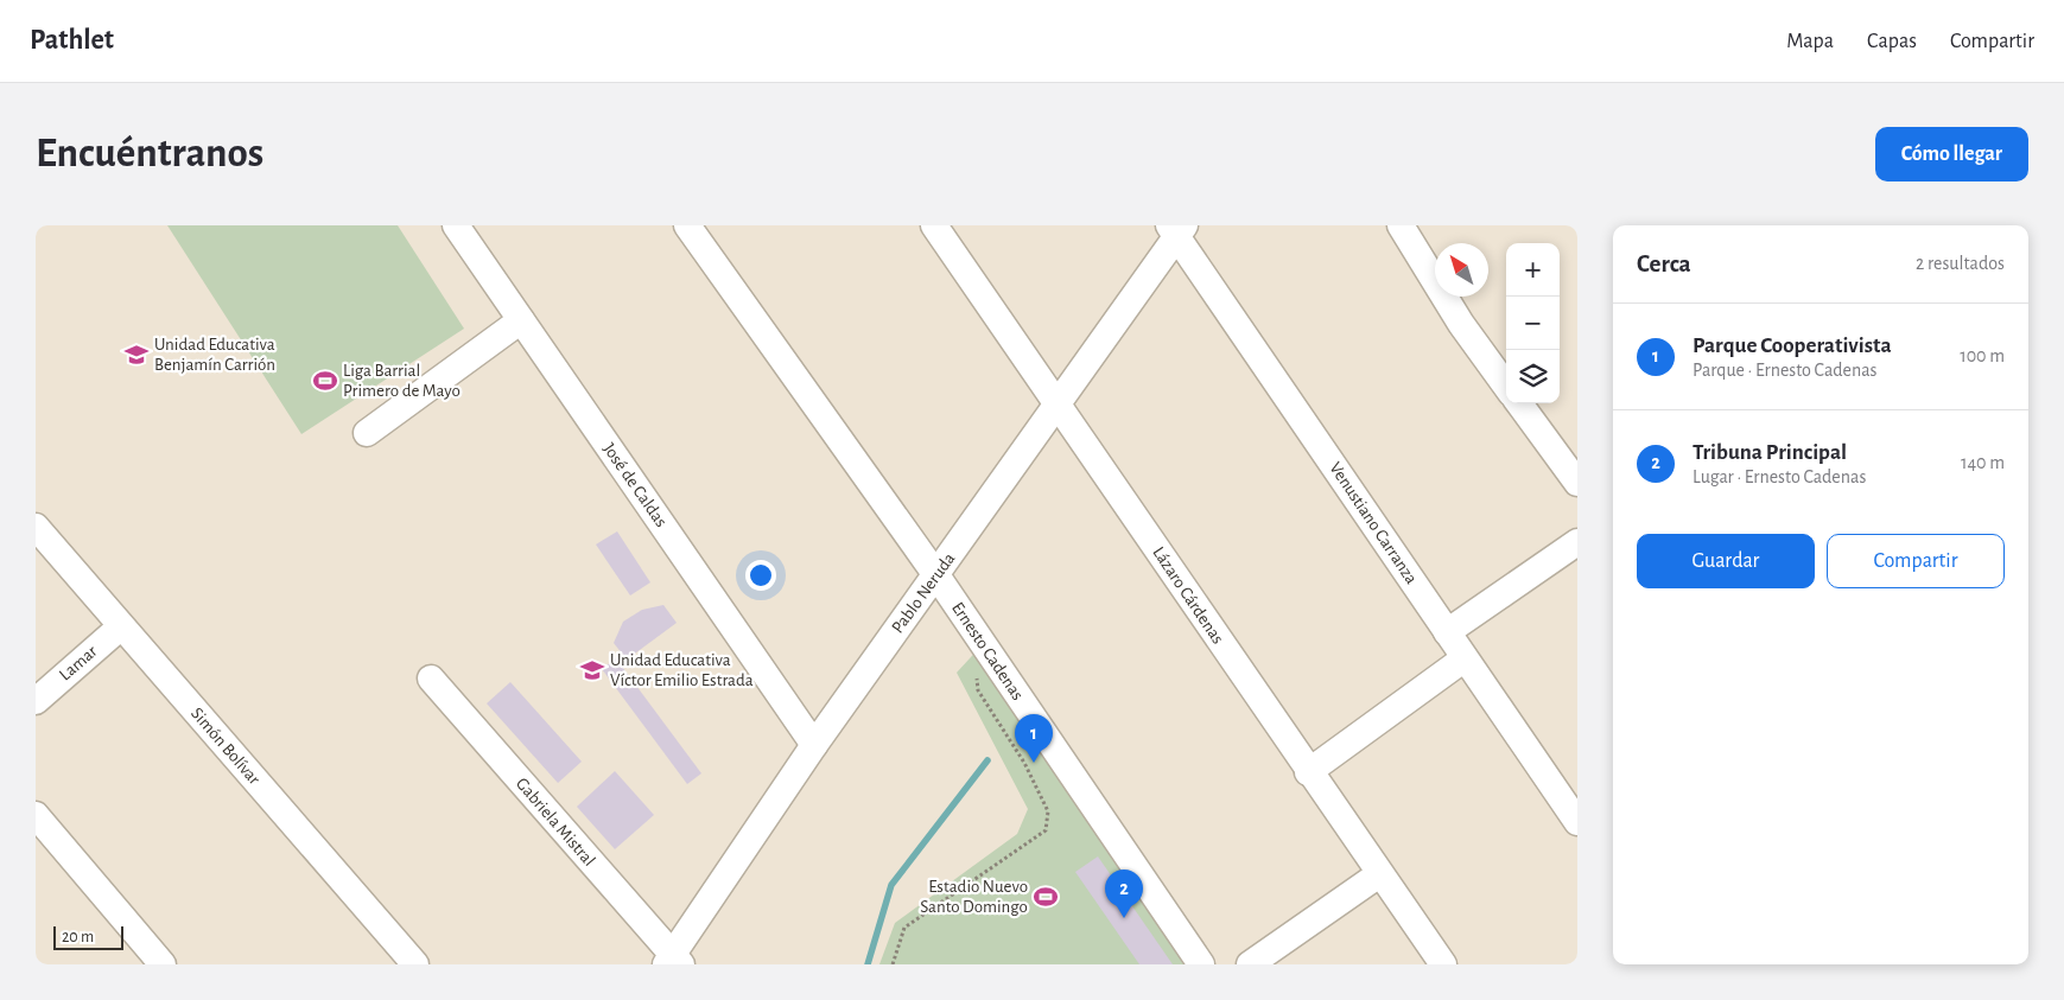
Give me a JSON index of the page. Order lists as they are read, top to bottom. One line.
{"streets":{"street":["José de Caldas","Venustiano Carranza","Pablo Neruda","Lázaro Cárdenas","Ernesto Cadenas","Lamar","Simón Bolívar","Gabriela Mistral"]},"crossings":[["José de Caldas","Pablo Neruda"],["Venustiano Carranza","Pablo Neruda"],["Pablo Neruda","Lázaro Cárdenas"],["Pablo Neruda","Ernesto Cadenas"],["Pablo Neruda","Gabriela Mistral"],["Lamar","Simón Bolívar"]],"places":{"school or university":["Unidad Educativa Benjamín Carrión","Unidad Educativa Víctor Emilio Estrada"],"sports":["Liga Barrial Primero de Mayo","Estadio Nuevo Santo Domingo"]},"scale_bar":"20 m","north":"top left","page":{"header":"Pathlet","nav":["Mapa","Capas","Compartir"],"buttons":["Cómo llegar",["Guardar","Compartir"]],"title":"Encuéntranos","heading":["Cerca","2 resultados"],"map_buttons":["+","−"],"list":[{"mark":"1","name":"Parque Cooperativista","note":"Parque · Ernesto Cadenas","value":"100 m"},{"mark":"2","name":"Tribuna Principal","note":"Lugar · Ernesto Cadenas","value":"140 m"}],"pins":["1","2"],"scale":"20 m"}}
